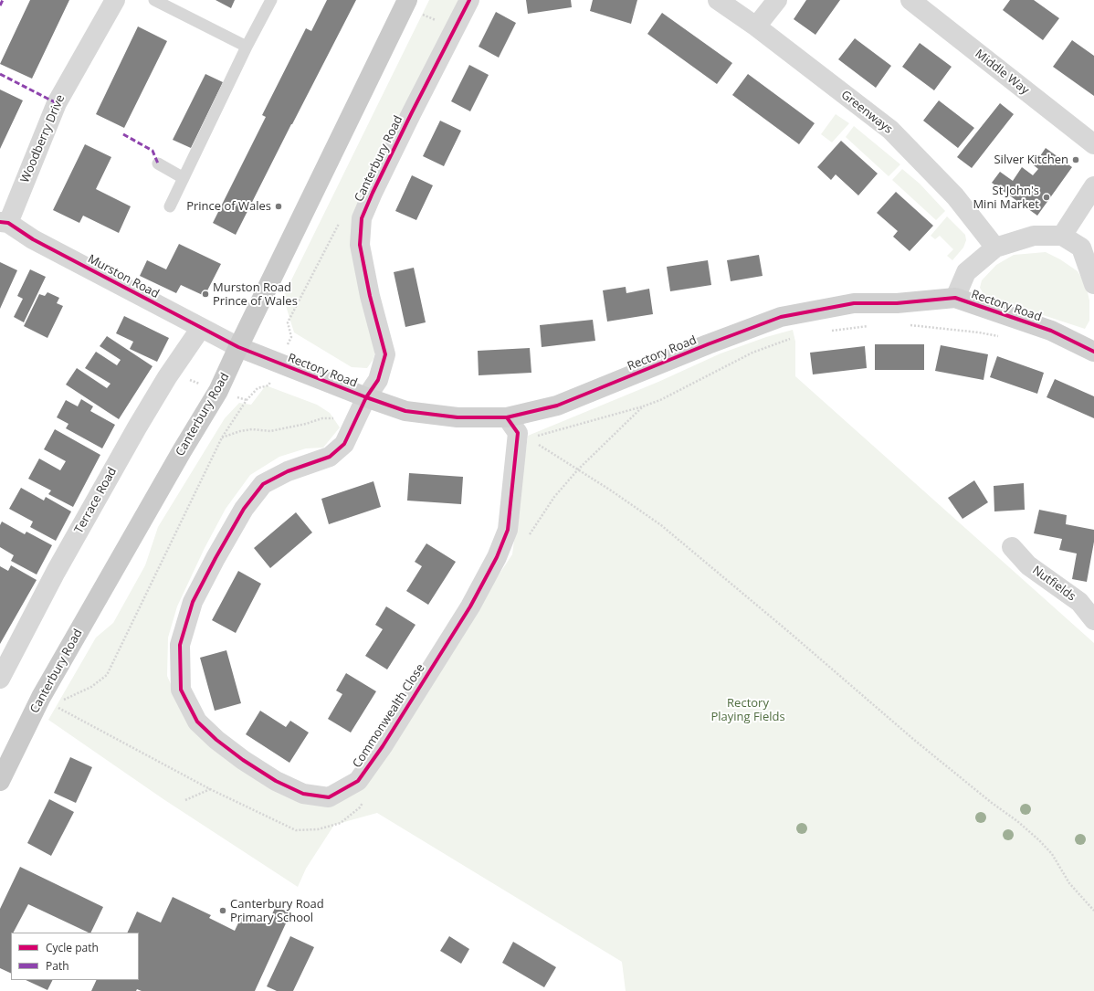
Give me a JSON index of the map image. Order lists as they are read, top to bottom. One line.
{"streets":{"main road":["Canterbury Road"],"street":["Middle Way","Greenways","Woodberry Drive","Murston Road","Rectory Road","Terrace Road","Nutfields","Commonwealth Close"]},"crossings":[["Woodberry Drive","Murston Road"],["Canterbury Road","Murston Road"],["Canterbury Road","Rectory Road"],["Canterbury Road","Commonwealth Close"],["Murston Road","Rectory Road"],["Murston Road","Terrace Road"],["Rectory Road","Commonwealth Close"]],"parks":["Rectory Playing Fields"],"places":["Silver Kitchen","St John's Mini Market","Prince of Wales","Murston Road Prince of Wales","Canterbury Road Primary School"],"legend":["Cycle path","Path"]}
